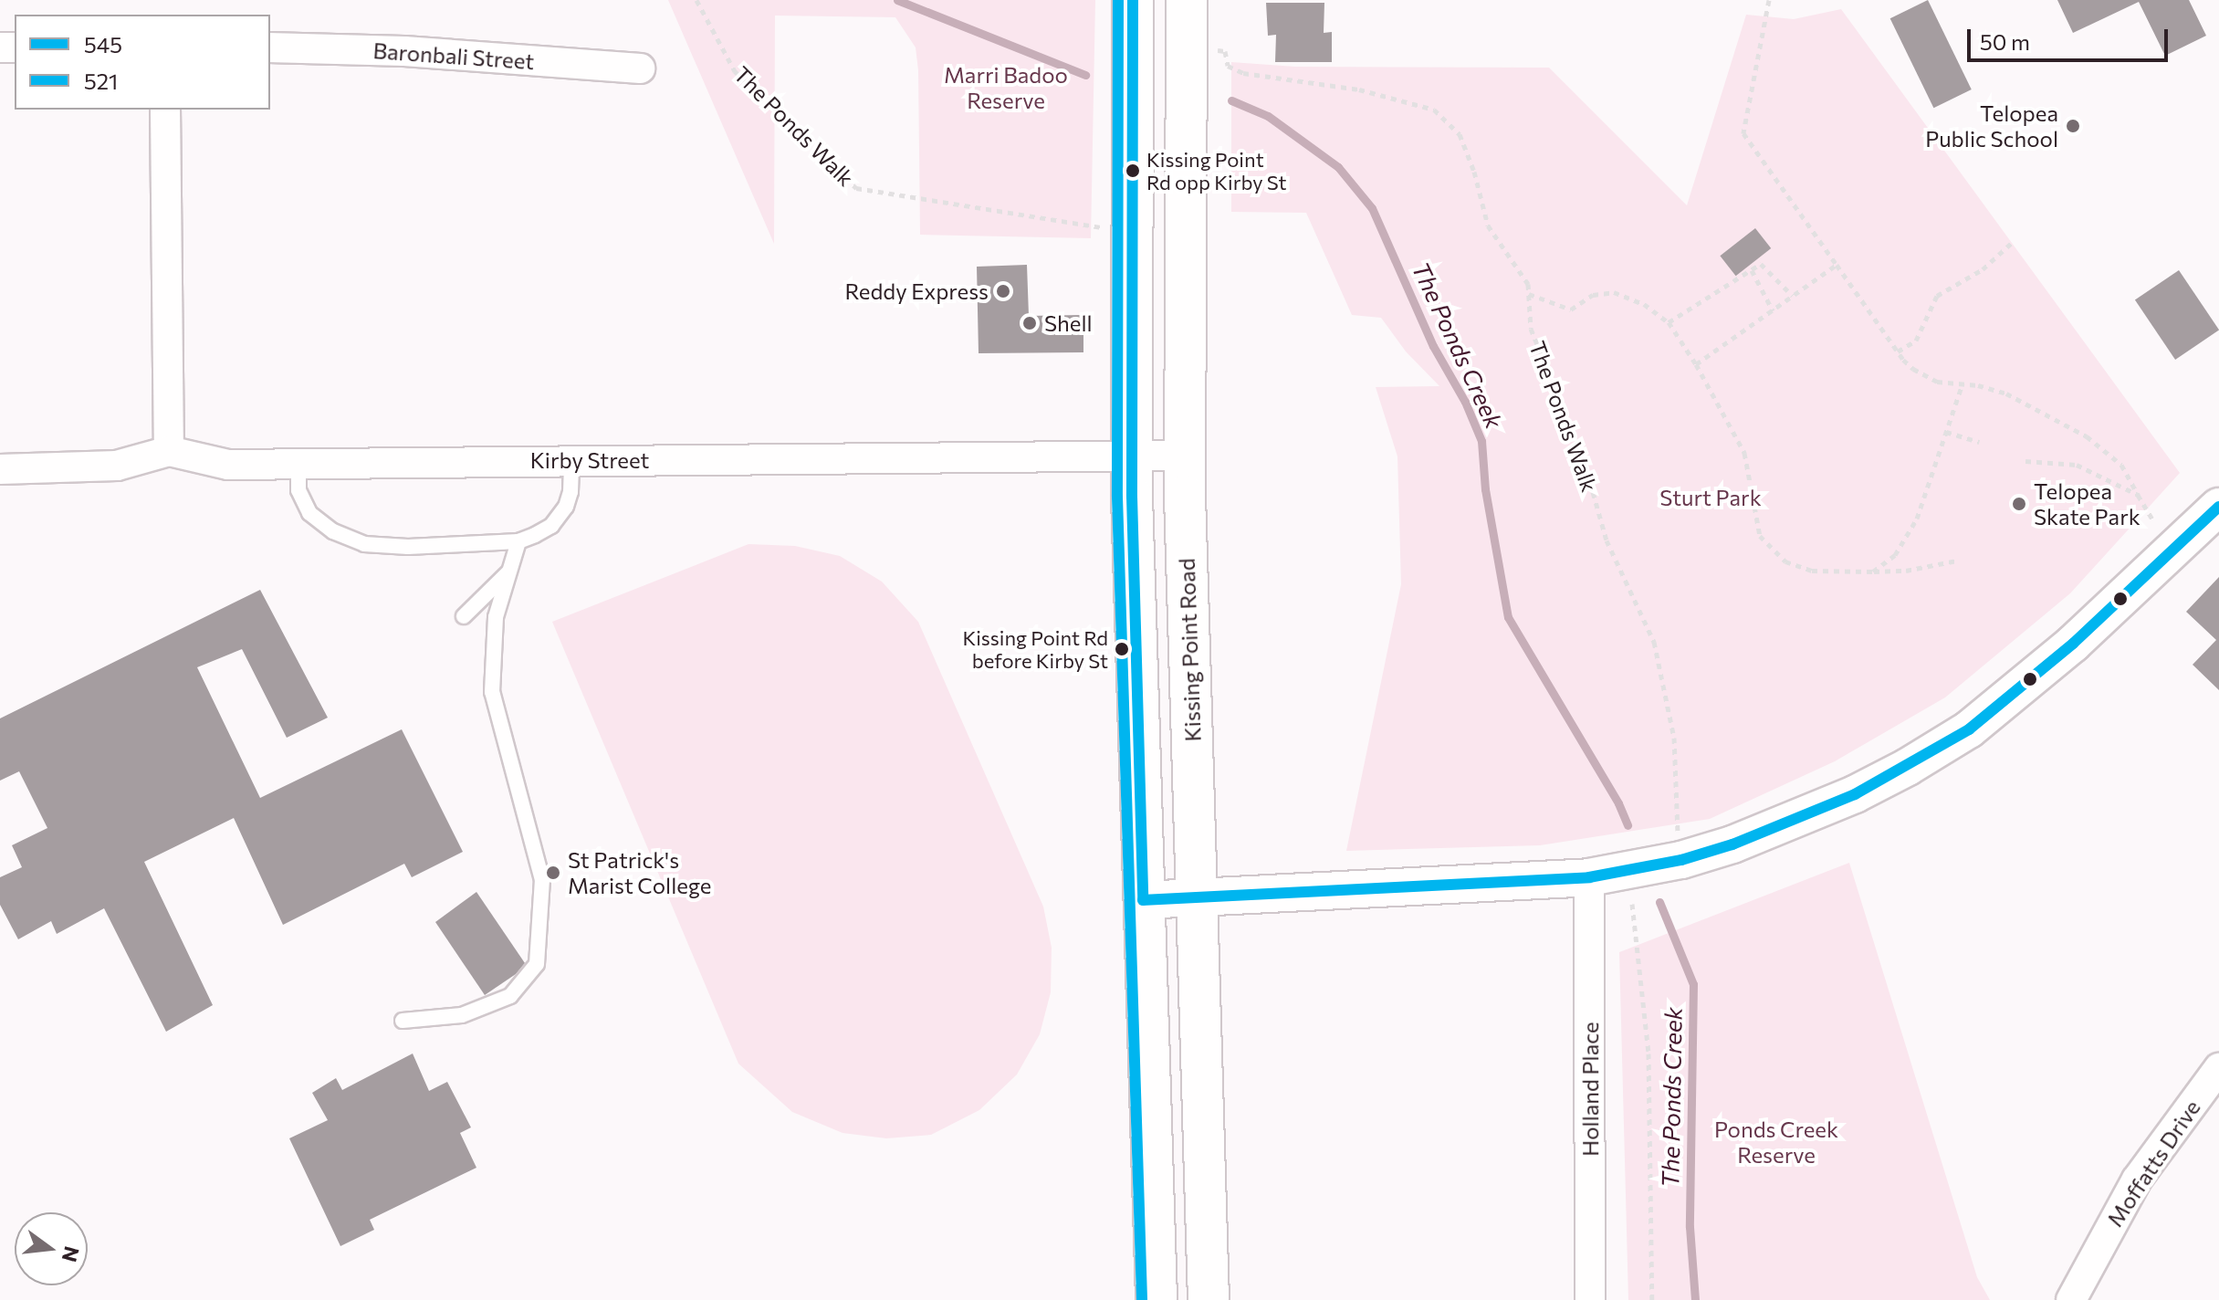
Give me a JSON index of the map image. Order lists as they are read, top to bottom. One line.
{"streets":{"main road":["Kissing Point Road"],"street":["Baronbali Street","Kirby Street","Holland Place","Moffatts Drive"],"path":["The Ponds Walk"]},"crossings":[["Kirby Street","Kissing Point Road"]],"water":["The Ponds Creek"],"parks":["Marri Badoo Reserve","Sturt Park","Ponds Creek Reserve"],"places":["Telopea Public School","Kissing Point Rd opp Kirby St","Reddy Express","Shell","Telopea Skate Park","Kissing Point Rd before Kirby St","St Patrick's Marist College"],"lines":["transit line 545","transit line 521"],"legend":["545","521"],"scale_bar":"50 m","north":"right"}
